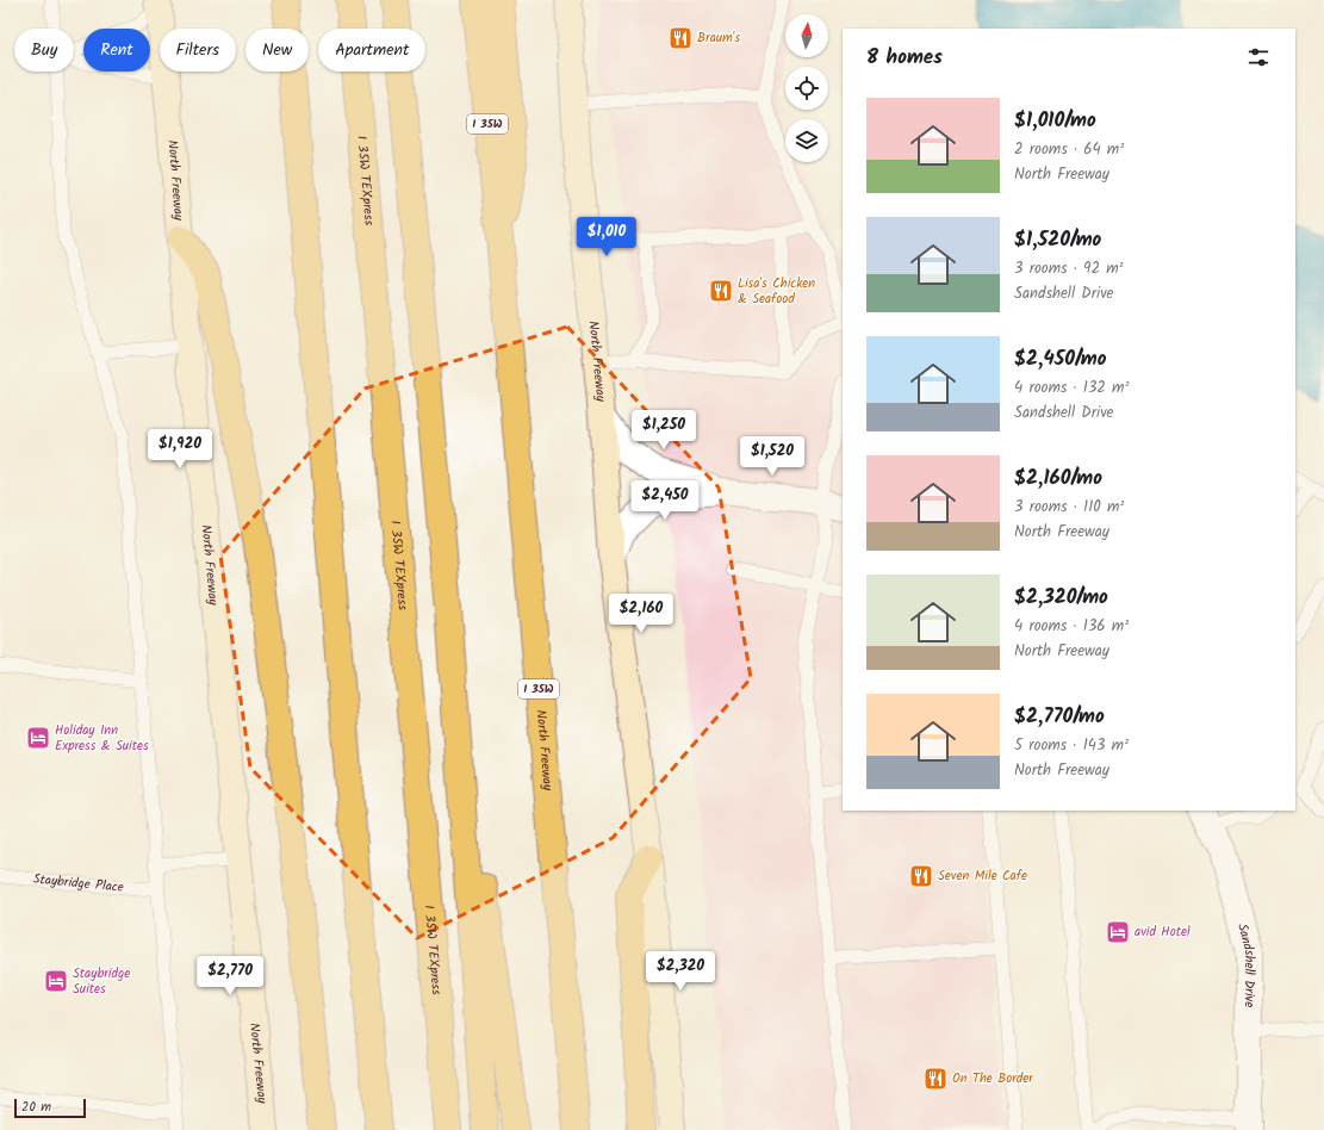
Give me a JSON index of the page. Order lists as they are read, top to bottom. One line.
{"streets":{"highway":["I 35W","North Freeway","I 35W TEXpress"],"street":["Sandshell Drive"],"lane":["Staybridge Place"]},"places":{"restaurant":["Braum's","Lisa's Chicken & Seafood","Seven Mile Cafe","On The Border"],"hotel":["Holiday Inn Express & Suites","avid Hotel","Staybridge Suites"]},"scale_bar":"20 m","north":"top","page":{"chip":["Buy","Rent","Filters","New","Apartment"],"heading":"8 homes","list":[{"name":"$1,010/mo","note":"2 rooms · 64 m² · North Freeway"},{"name":"$1,520/mo","note":"3 rooms · 92 m² · Sandshell Drive"},{"name":"$2,450/mo","note":"4 rooms · 132 m² · Sandshell Drive"},{"name":"$2,160/mo","note":"3 rooms · 110 m² · North Freeway"},{"name":"$2,320/mo","note":"4 rooms · 136 m² · North Freeway"},{"name":"$2,770/mo","note":"5 rooms · 143 m² · North Freeway"}],"price":["$1,010","$1,250","$1,920","$1,520","$2,450","$2,160","$2,320","$2,770"],"scale":"20 m"}}
